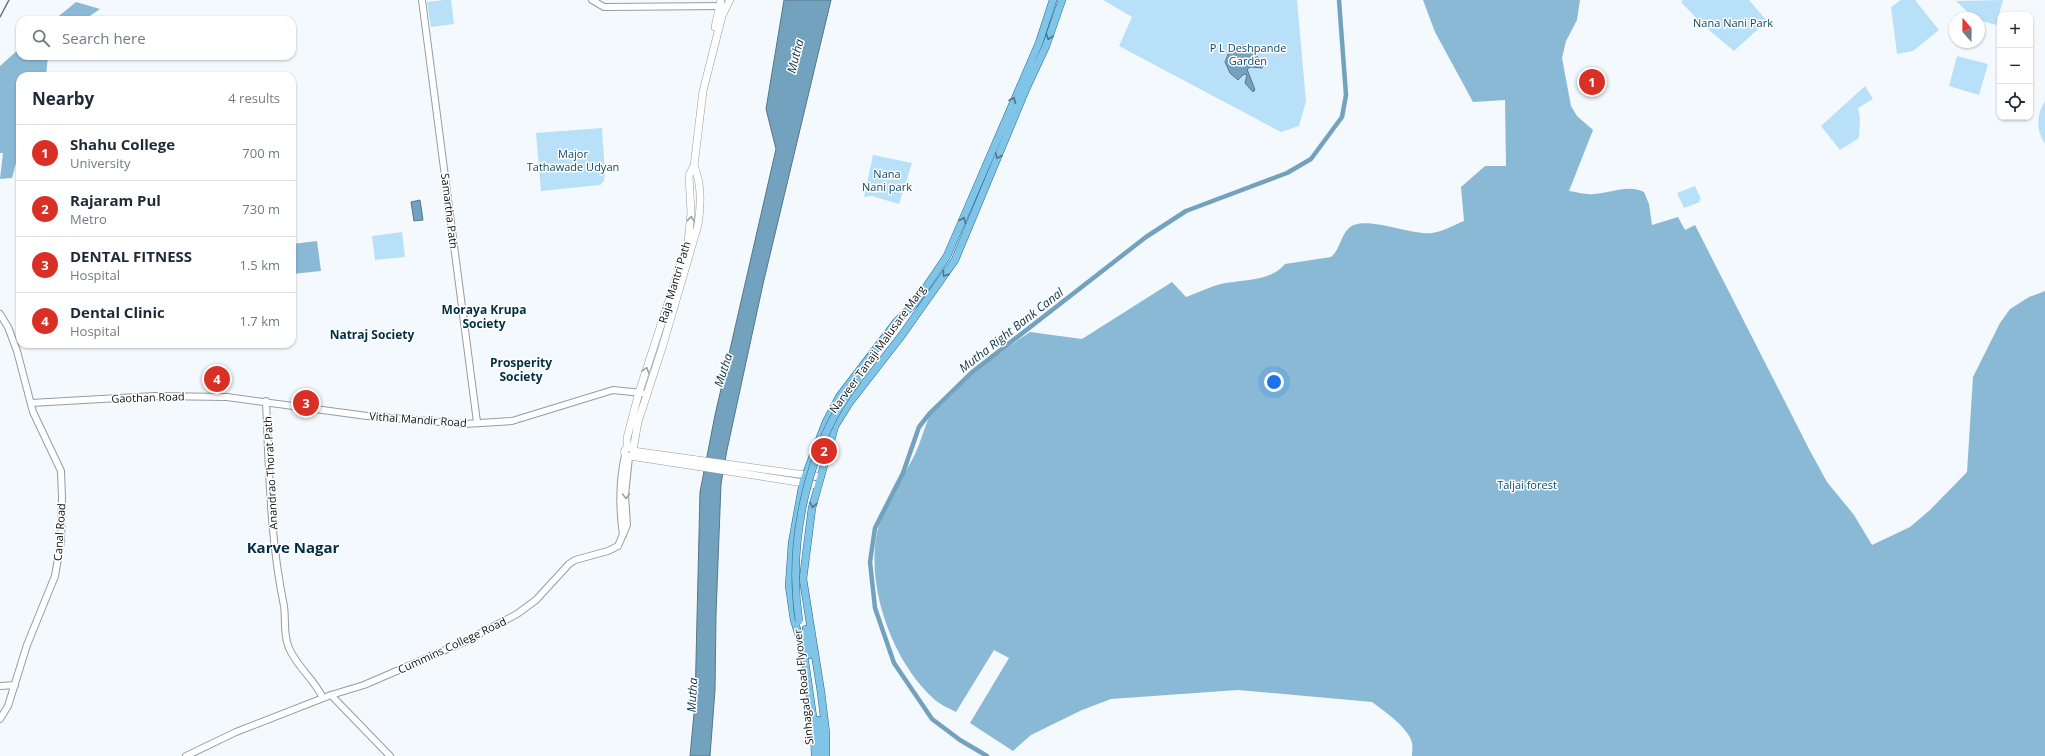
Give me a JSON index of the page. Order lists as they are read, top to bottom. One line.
{"streets":{"main road":["Raja Mantri Path","Narveer Tanaji Malusare Marg","Sinhagad Road Flyover"],"street":["Samartha Path","Gaothan Road","Vithal Mandir Road","Anandrao Thorat Path","Canal Road","Cummins College Road"]},"crossings":[["Samartha Path","Vithal Mandir Road"],["Raja Mantri Path","Vithal Mandir Road"],["Raja Mantri Path","Cummins College Road"],["Narveer Tanaji Malusare Marg","Sinhagad Road Flyover"],["Gaothan Road","Vithal Mandir Road"],["Gaothan Road","Anandrao Thorat Path"],["Gaothan Road","Canal Road"],["Vithal Mandir Road","Anandrao Thorat Path"],["Anandrao Thorat Path","Cummins College Road"]],"districts":["Moraya Krupa Society","Natraj Society","Prosperity Society","Karve Nagar"],"water":["Mutha","Mutha Right Bank Canal"],"parks":["Nana Nani Park","P L Deshpande Garden","Major Tathawade Udyan","Nana Nani park","Taljai forest"],"north":"top","page":{"map_buttons":["+","−"],"search":"Search here","pins":["1","4","3","2"],"heading":["Nearby","4 results"],"list":[{"mark":"1","name":"Shahu College","note":"University","value":"700 m"},{"mark":"2","name":"Rajaram Pul","note":"Metro","value":"730 m"},{"mark":"3","name":"DENTAL FITNESS","note":"Hospital","value":"1.5 km"},{"mark":"4","name":"Dental Clinic","note":"Hospital","value":"1.7 km"}]}}
